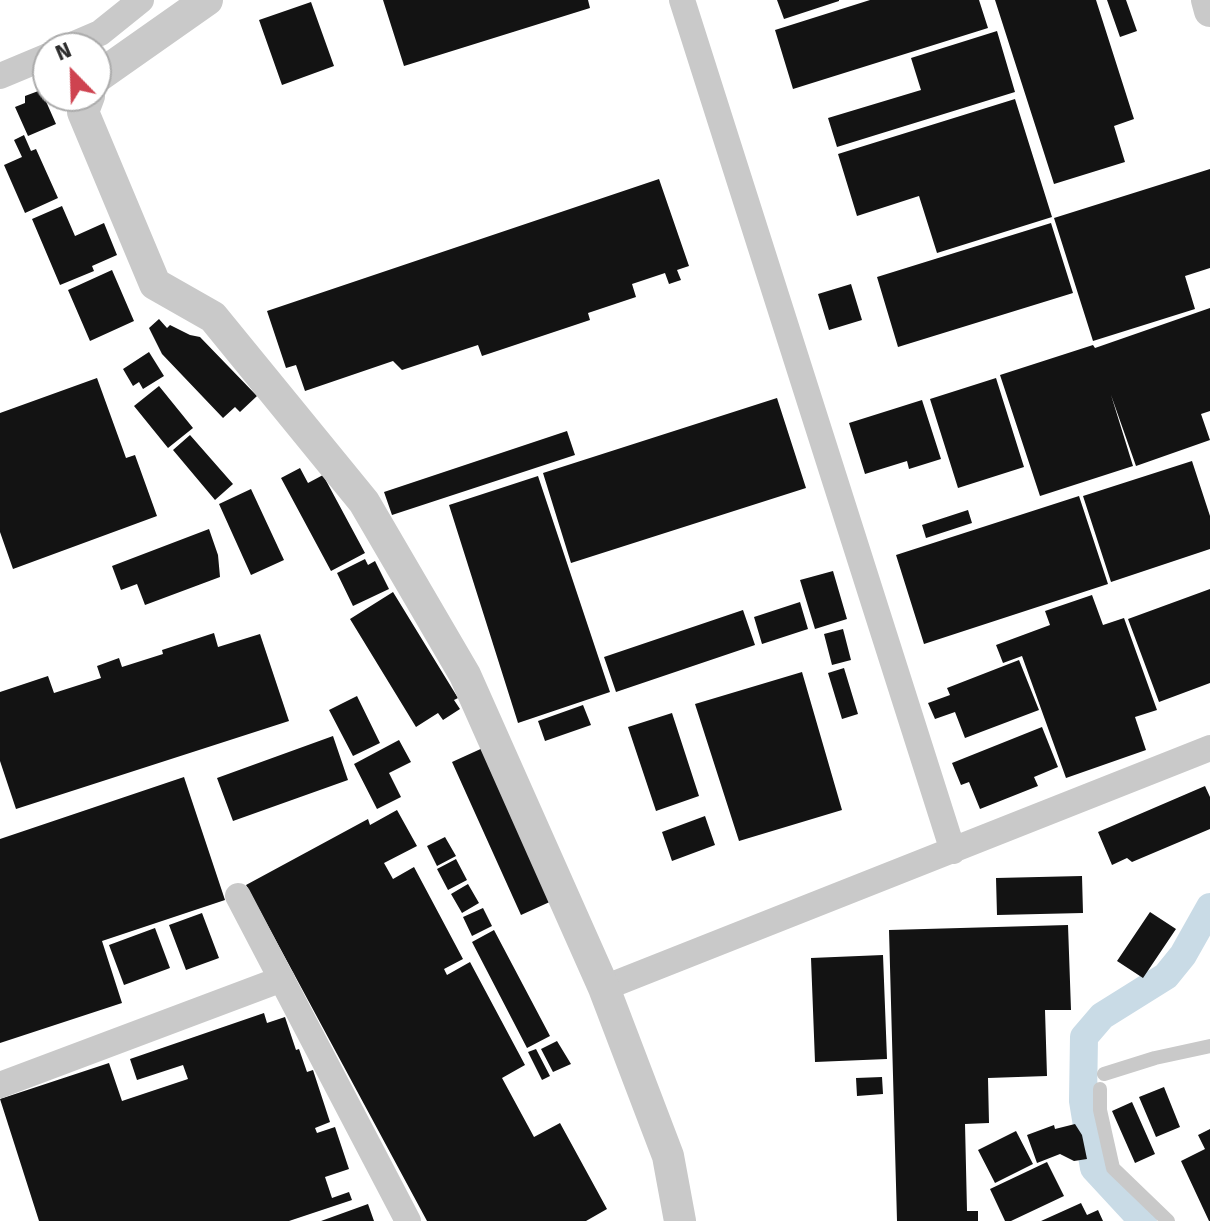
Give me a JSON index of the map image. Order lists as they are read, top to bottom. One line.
{"north":"top left"}
